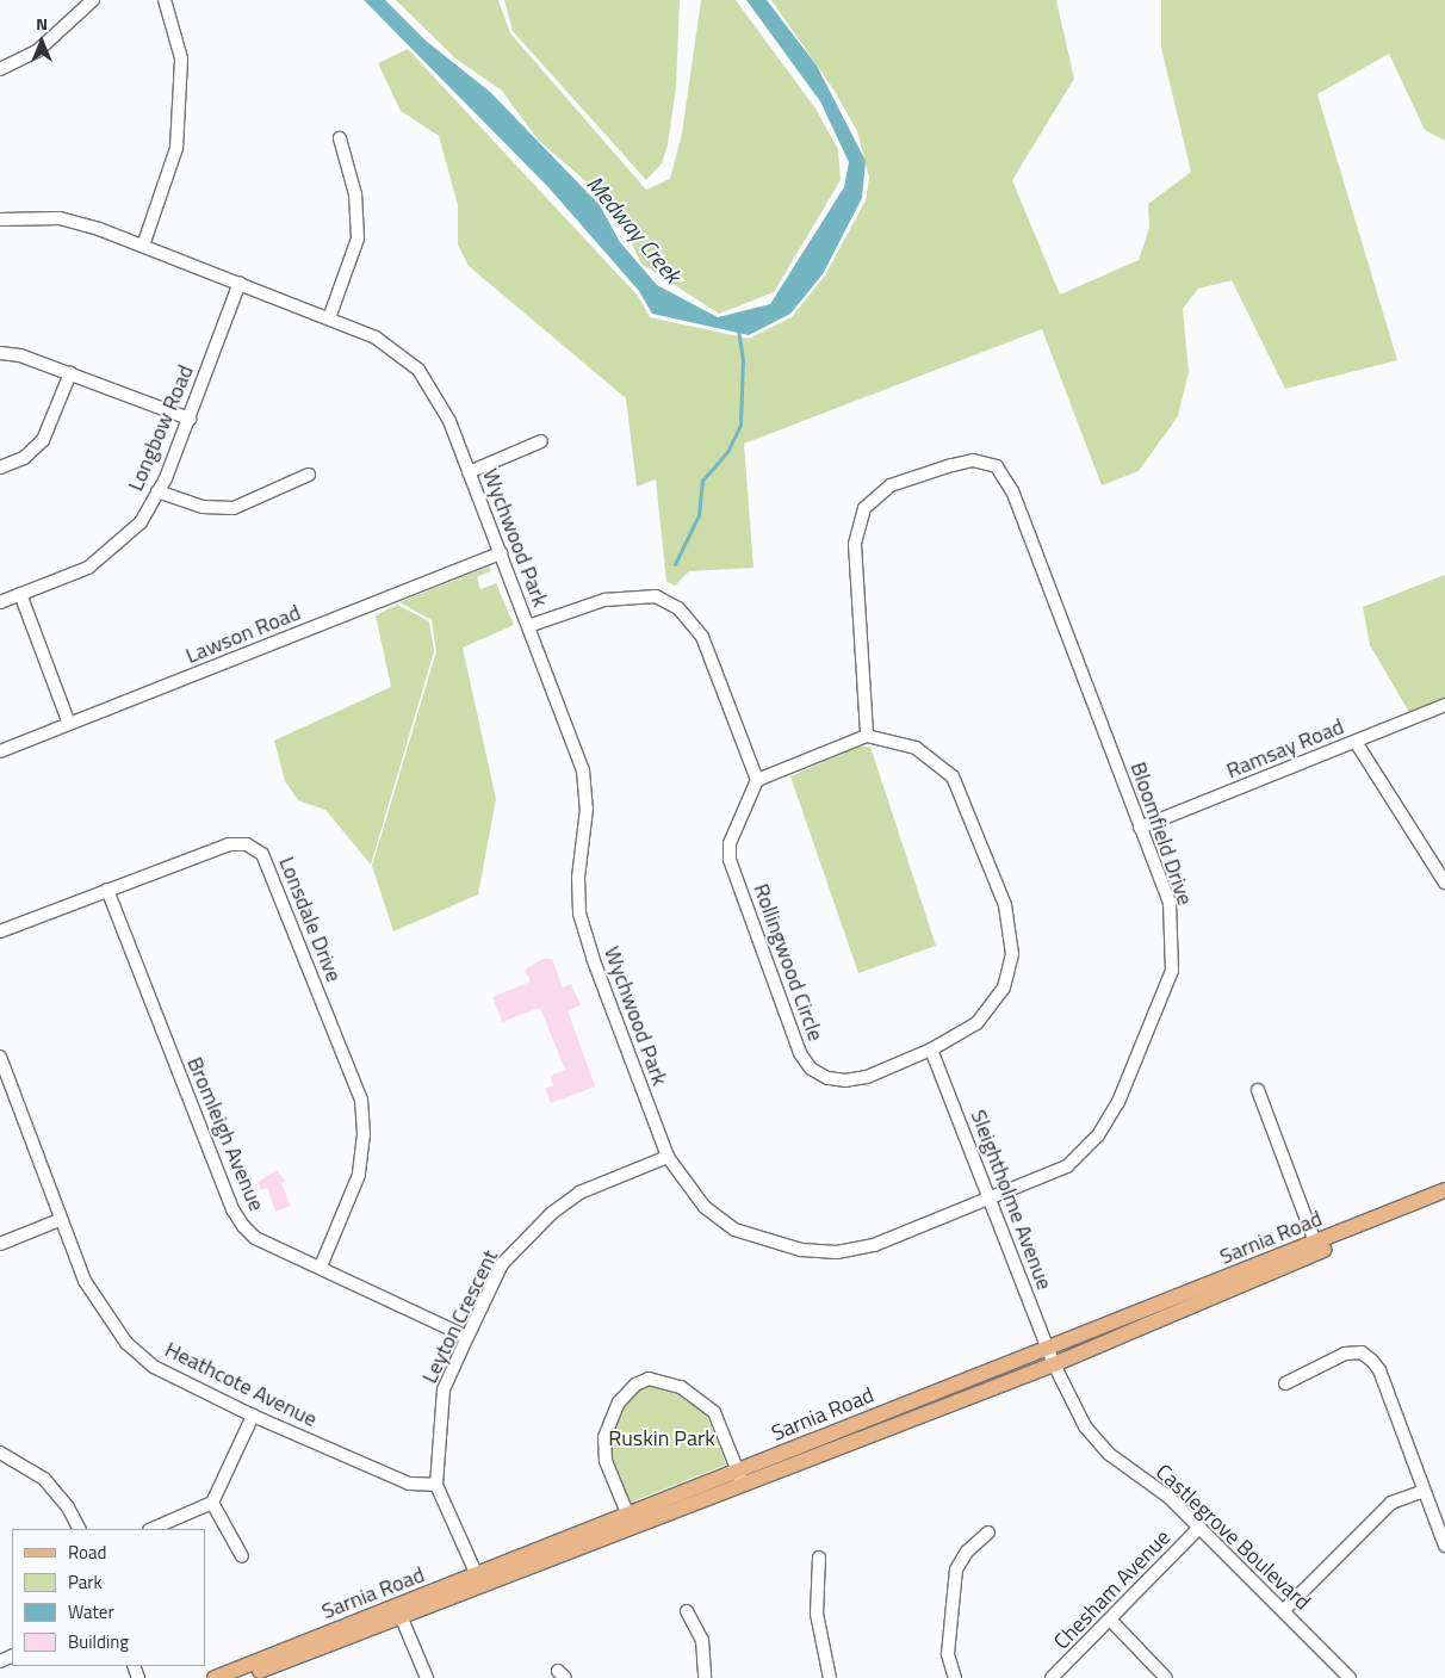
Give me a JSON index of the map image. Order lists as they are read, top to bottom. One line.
{"streets":{"main road":["Sarnia Road"],"street":["Longbow Road","Wychwood Park","Lawson Road","Ramsay Road","Bloomfield Drive","Lonsdale Drive","Rollingwood Circle","Bromleigh Avenue","Sleightholme Avenue","Leyton Crescent","Heathcote Avenue","Castlegrove Boulevard","Chesham Avenue"]},"crossings":[["Longbow Road","Wychwood Park"],["Wychwood Park","Lawson Road"],["Wychwood Park","Bloomfield Drive"],["Wychwood Park","Leyton Crescent"],["Ramsay Road","Bloomfield Drive"],["Bloomfield Drive","Rollingwood Circle"],["Bloomfield Drive","Sleightholme Avenue"],["Bloomfield Drive","Leyton Crescent"],["Lonsdale Drive","Bromleigh Avenue"],["Rollingwood Circle","Sleightholme Avenue"],["Bromleigh Avenue","Leyton Crescent"],["Sleightholme Avenue","Sarnia Road"],["Sleightholme Avenue","Castlegrove Boulevard"],["Sarnia Road","Leyton Crescent"],["Sarnia Road","Castlegrove Boulevard"],["Leyton Crescent","Heathcote Avenue"],["Castlegrove Boulevard","Chesham Avenue"]],"water":["Medway Creek"],"parks":["Ruskin Park"],"legend":["Road","Park","Water","Building"],"north":"top"}
